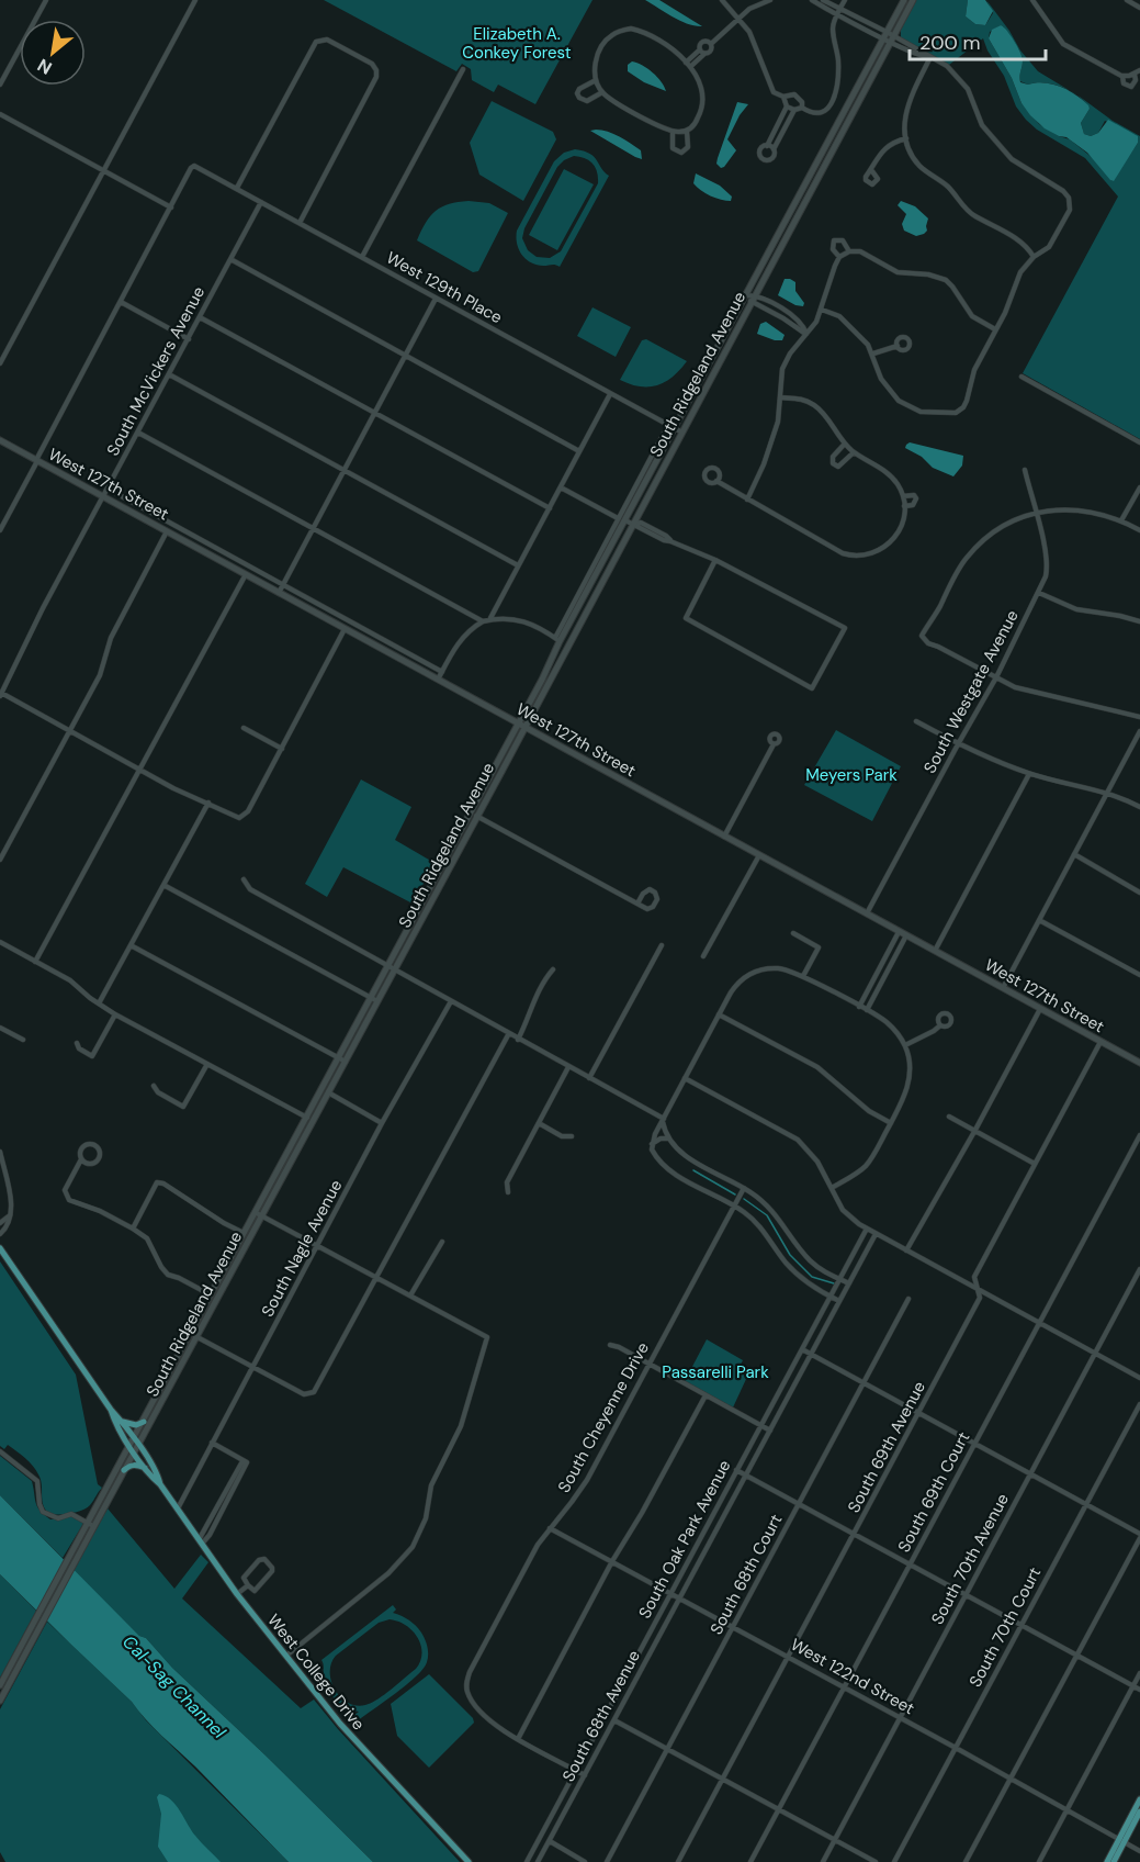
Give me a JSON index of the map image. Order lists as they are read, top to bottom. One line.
{"streets":{"main road":["South Ridgeland Avenue","West 127th Street","West College Drive"],"street":["West 129th Place","South McVickers Avenue","South Westgate Avenue","South Nagle Avenue","South Cheyenne Drive","South 69th Avenue","South 69th Court","South Oak Park Avenue","South 70th Avenue","South 68th Court","South 70th Court","West 122nd Street","South 68th Avenue"]},"crossings":[["West 129th Place","South McVickers Avenue"],["West 129th Place","South Ridgeland Avenue"],["South McVickers Avenue","West 127th Street"],["South Ridgeland Avenue","West 127th Street"],["South Ridgeland Avenue","West College Drive"],["West 127th Street","South Westgate Avenue"],["West 127th Street","South 69th Avenue"],["South Nagle Avenue","West College Drive"],["South Cheyenne Drive","West 122nd Street"],["South 69th Avenue","West 122nd Street"],["South 69th Court","West 122nd Street"],["South Oak Park Avenue","West 122nd Street"],["South 70th Avenue","West 122nd Street"],["South 68th Court","West 122nd Street"],["South 70th Court","West 122nd Street"],["West 122nd Street","South 68th Avenue"]],"water":["Cal-Sag Channel"],"parks":["Elizabeth A. Conkey Forest","Meyers Park","Passarelli Park"],"scale_bar":"200 m","north":"bottom left"}
